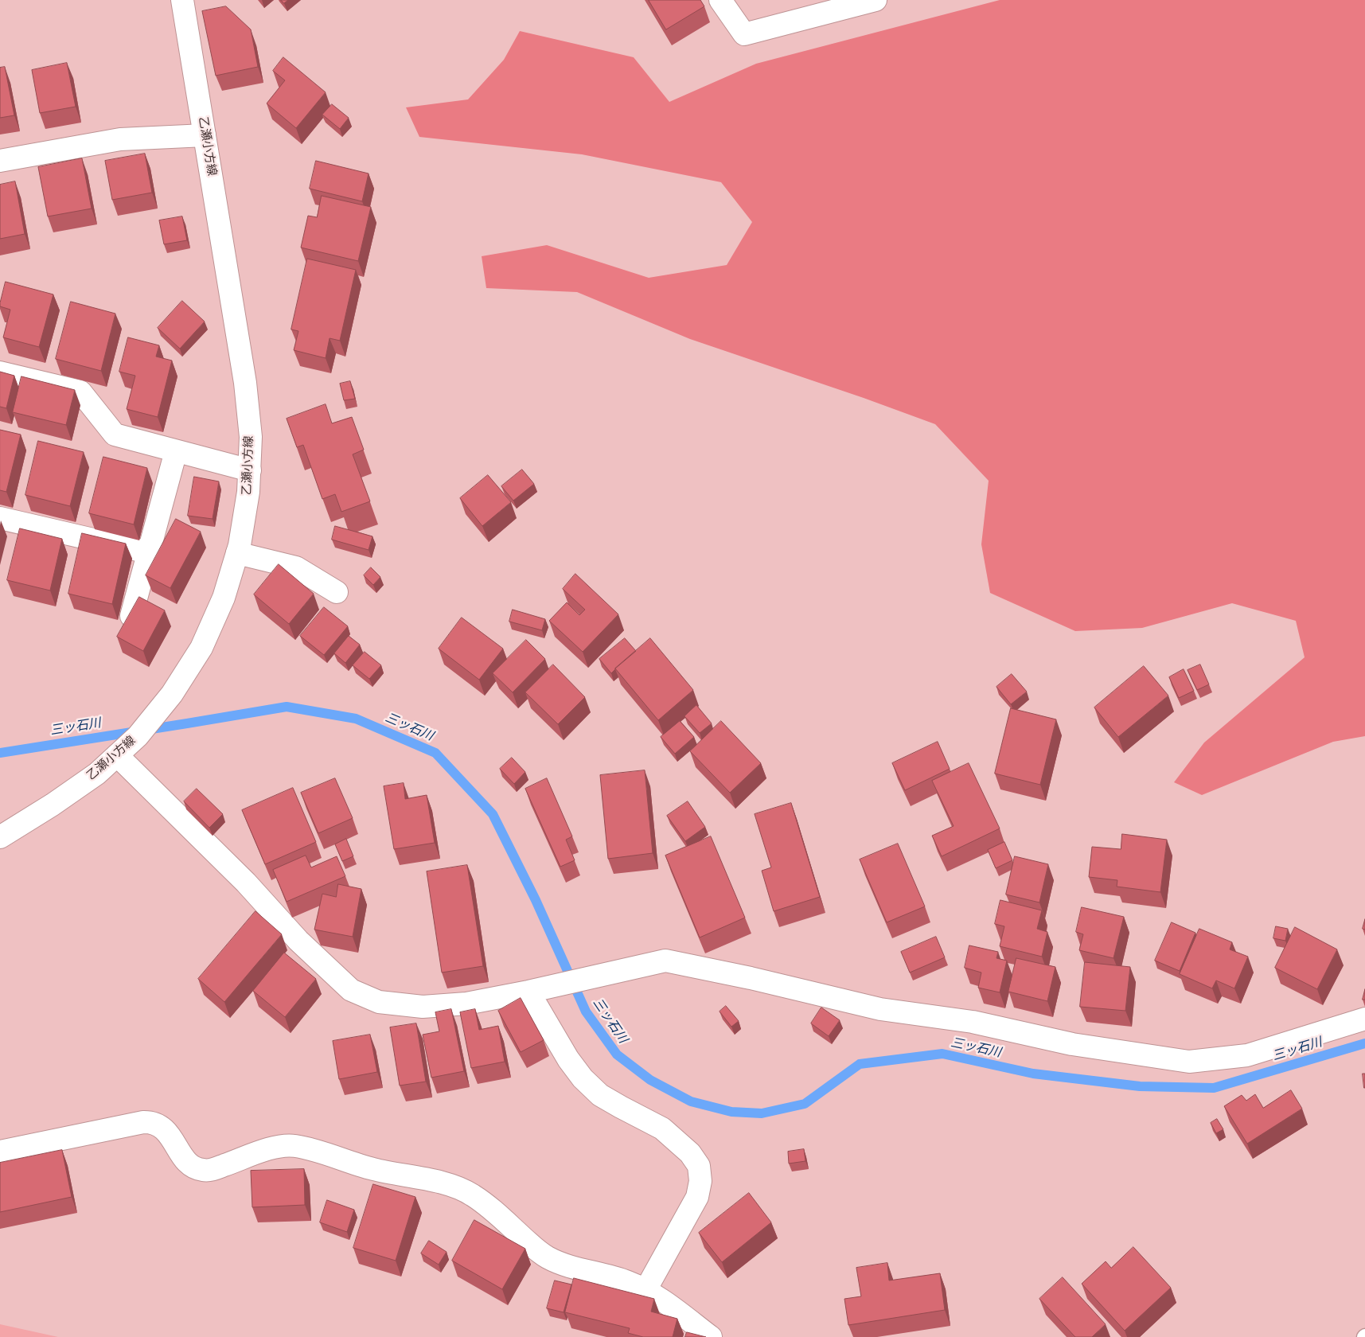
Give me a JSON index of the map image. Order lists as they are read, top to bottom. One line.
{"streets":{"street":["乙瀬小方線"]},"water":["三ッ石川"]}
